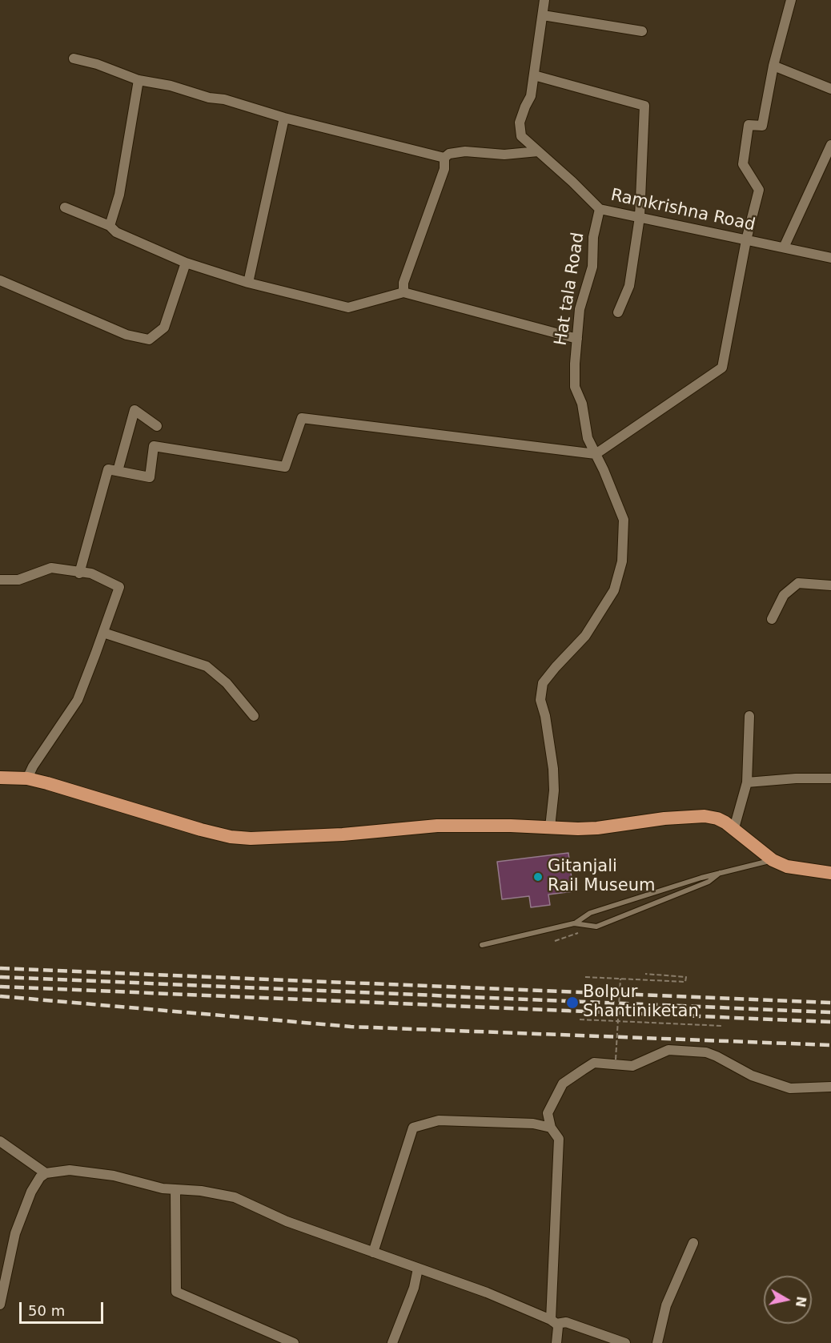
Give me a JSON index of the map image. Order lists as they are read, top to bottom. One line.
{"streets":{"street":["Ramkrishna Road","Hat tala Road"]},"crossings":[["Ramkrishna Road","Hat tala Road"]],"places":["Gitanjali Rail Museum","Bolpur Shantiniketan"],"scale_bar":"50 m","north":"right"}
